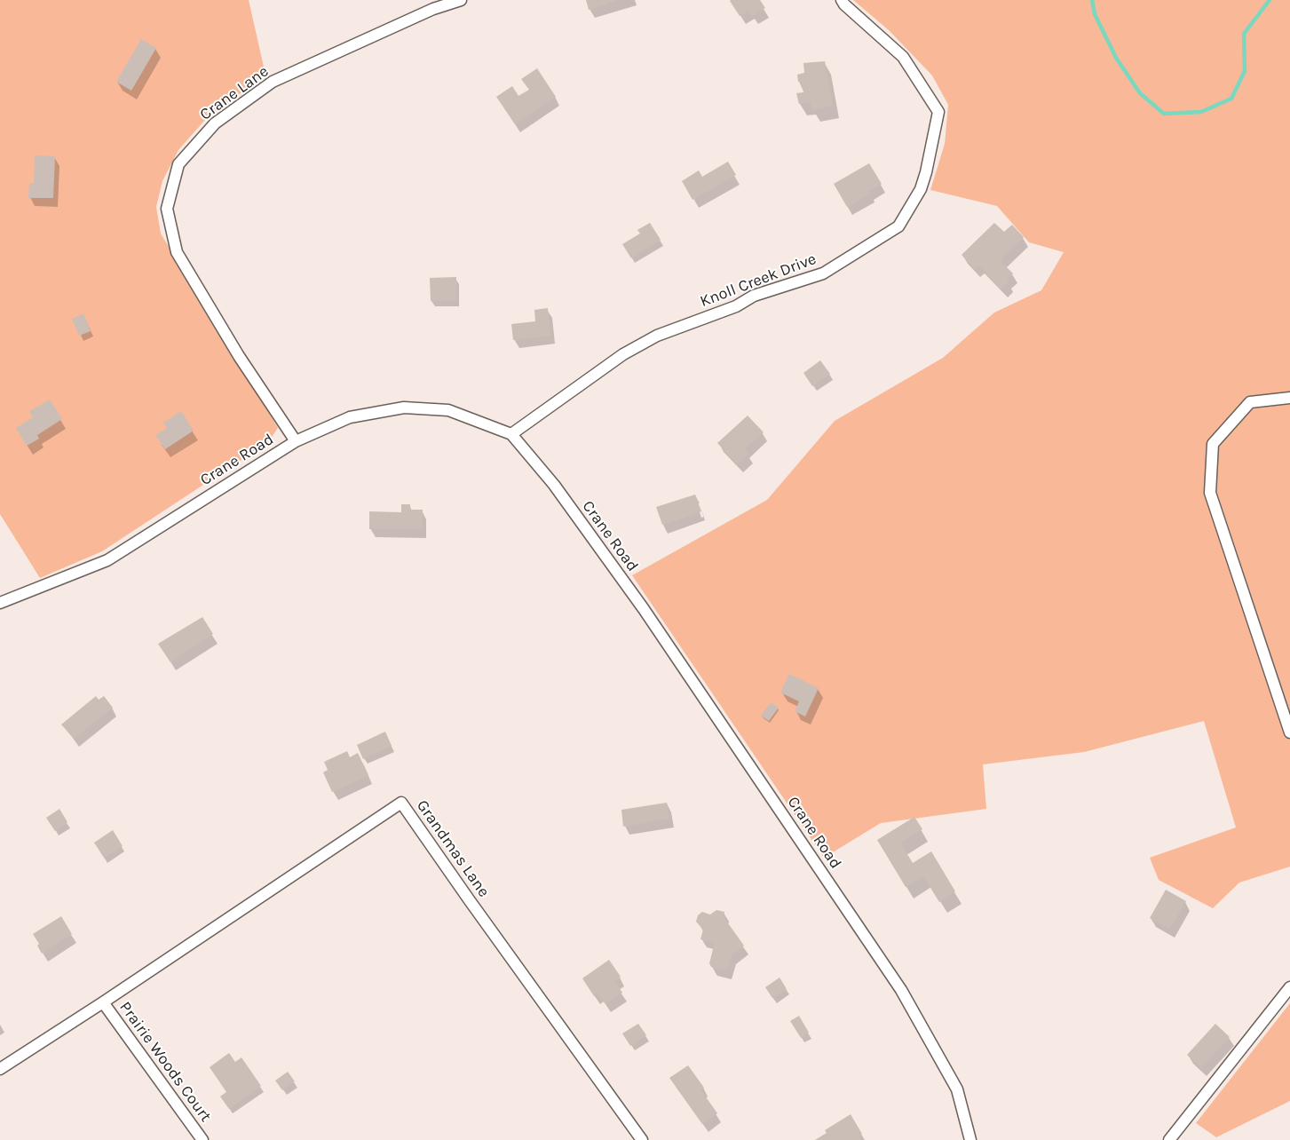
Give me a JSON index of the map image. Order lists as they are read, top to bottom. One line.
{"streets":{"street":["Crane Lane","Knoll Creek Drive","Crane Road","Grandmas Lane","Prairie Woods Court"]},"crossings":[["Crane Lane","Crane Road"],["Knoll Creek Drive","Crane Road"],["Grandmas Lane","Prairie Woods Court"]]}
